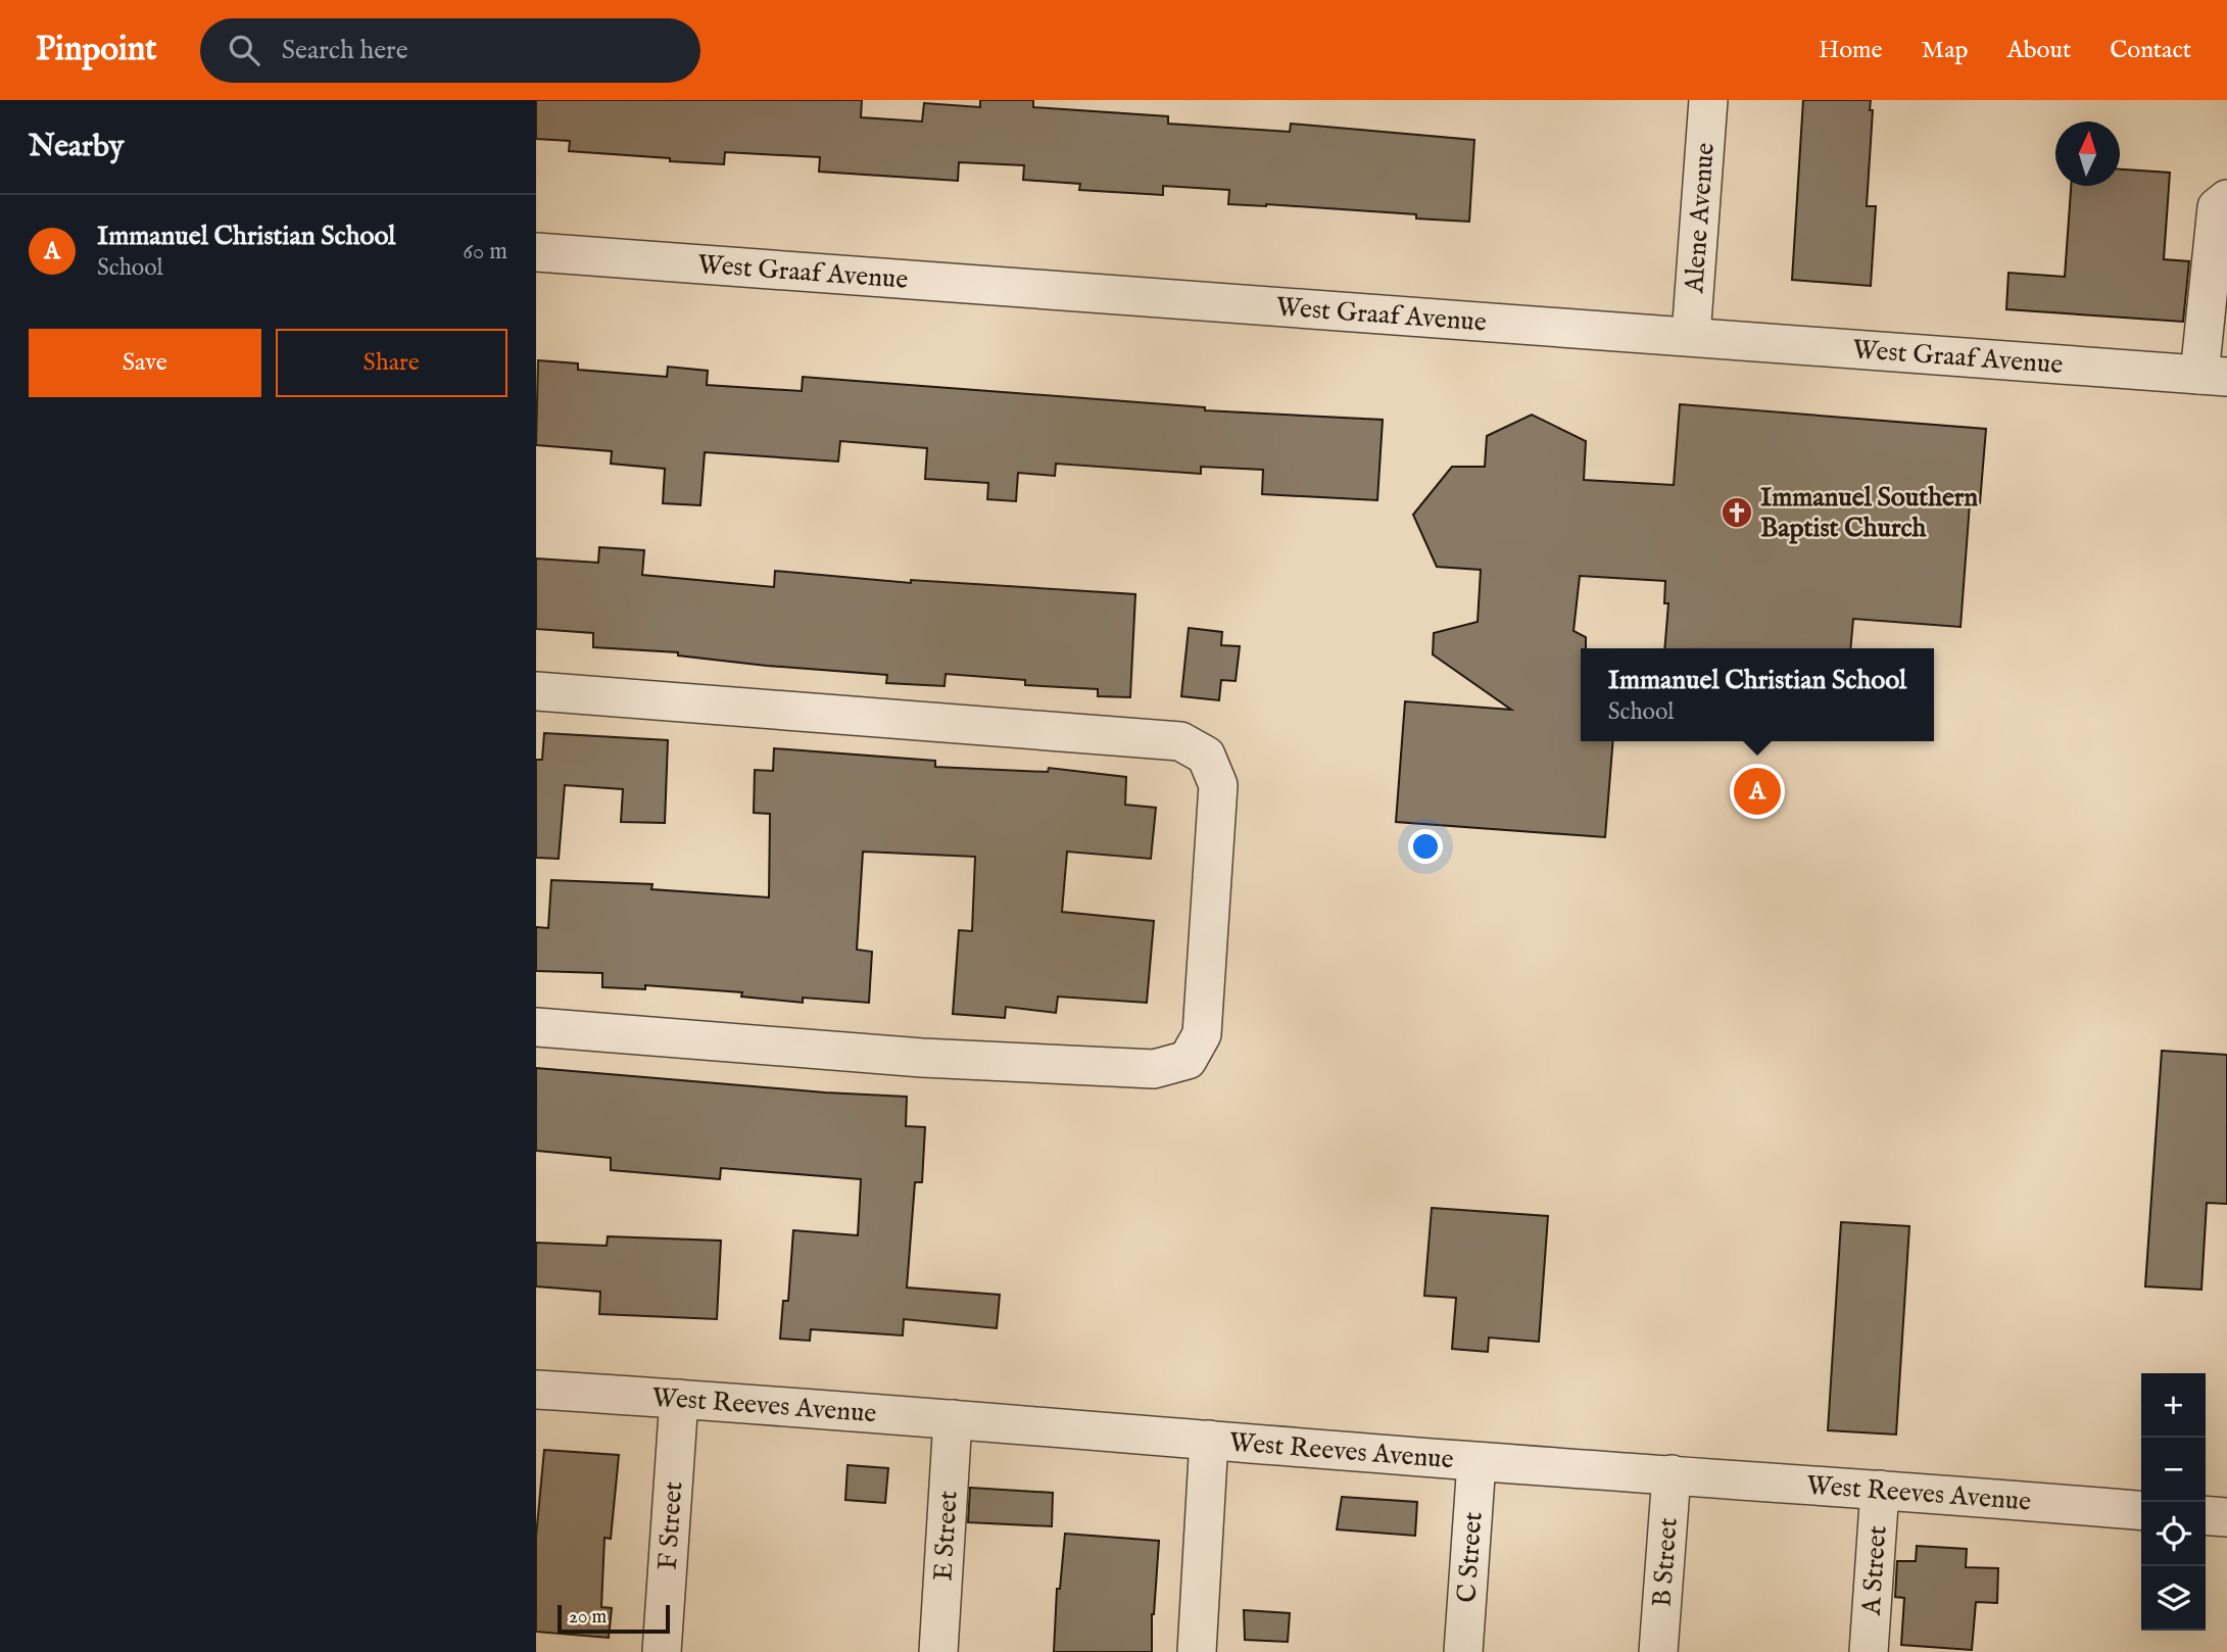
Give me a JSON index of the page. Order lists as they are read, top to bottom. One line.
{"streets":{"street":["Alene Avenue","West Graaf Avenue","West Reeves Avenue","F Street","E Street","C Street","B Street","A Street"]},"crossings":[["Alene Avenue","West Graaf Avenue"],["West Reeves Avenue","F Street"],["West Reeves Avenue","E Street"],["West Reeves Avenue","C Street"],["West Reeves Avenue","B Street"],["West Reeves Avenue","A Street"]],"places":{"church":["Immanuel Southern Baptist Church"]},"scale_bar":"20 m","north":"top","page":{"header":"Pinpoint","search":"Search here","nav":["Home","Map","About","Contact"],"heading":"Nearby","list":[{"mark":"A","name":"Immanuel Christian School","note":"School","value":"60 m"}],"buttons":["Save","Share"],"popup":["Immanuel Christian School","School"],"pins":"A","map_buttons":["+","−"],"scale":"20 m"}}
